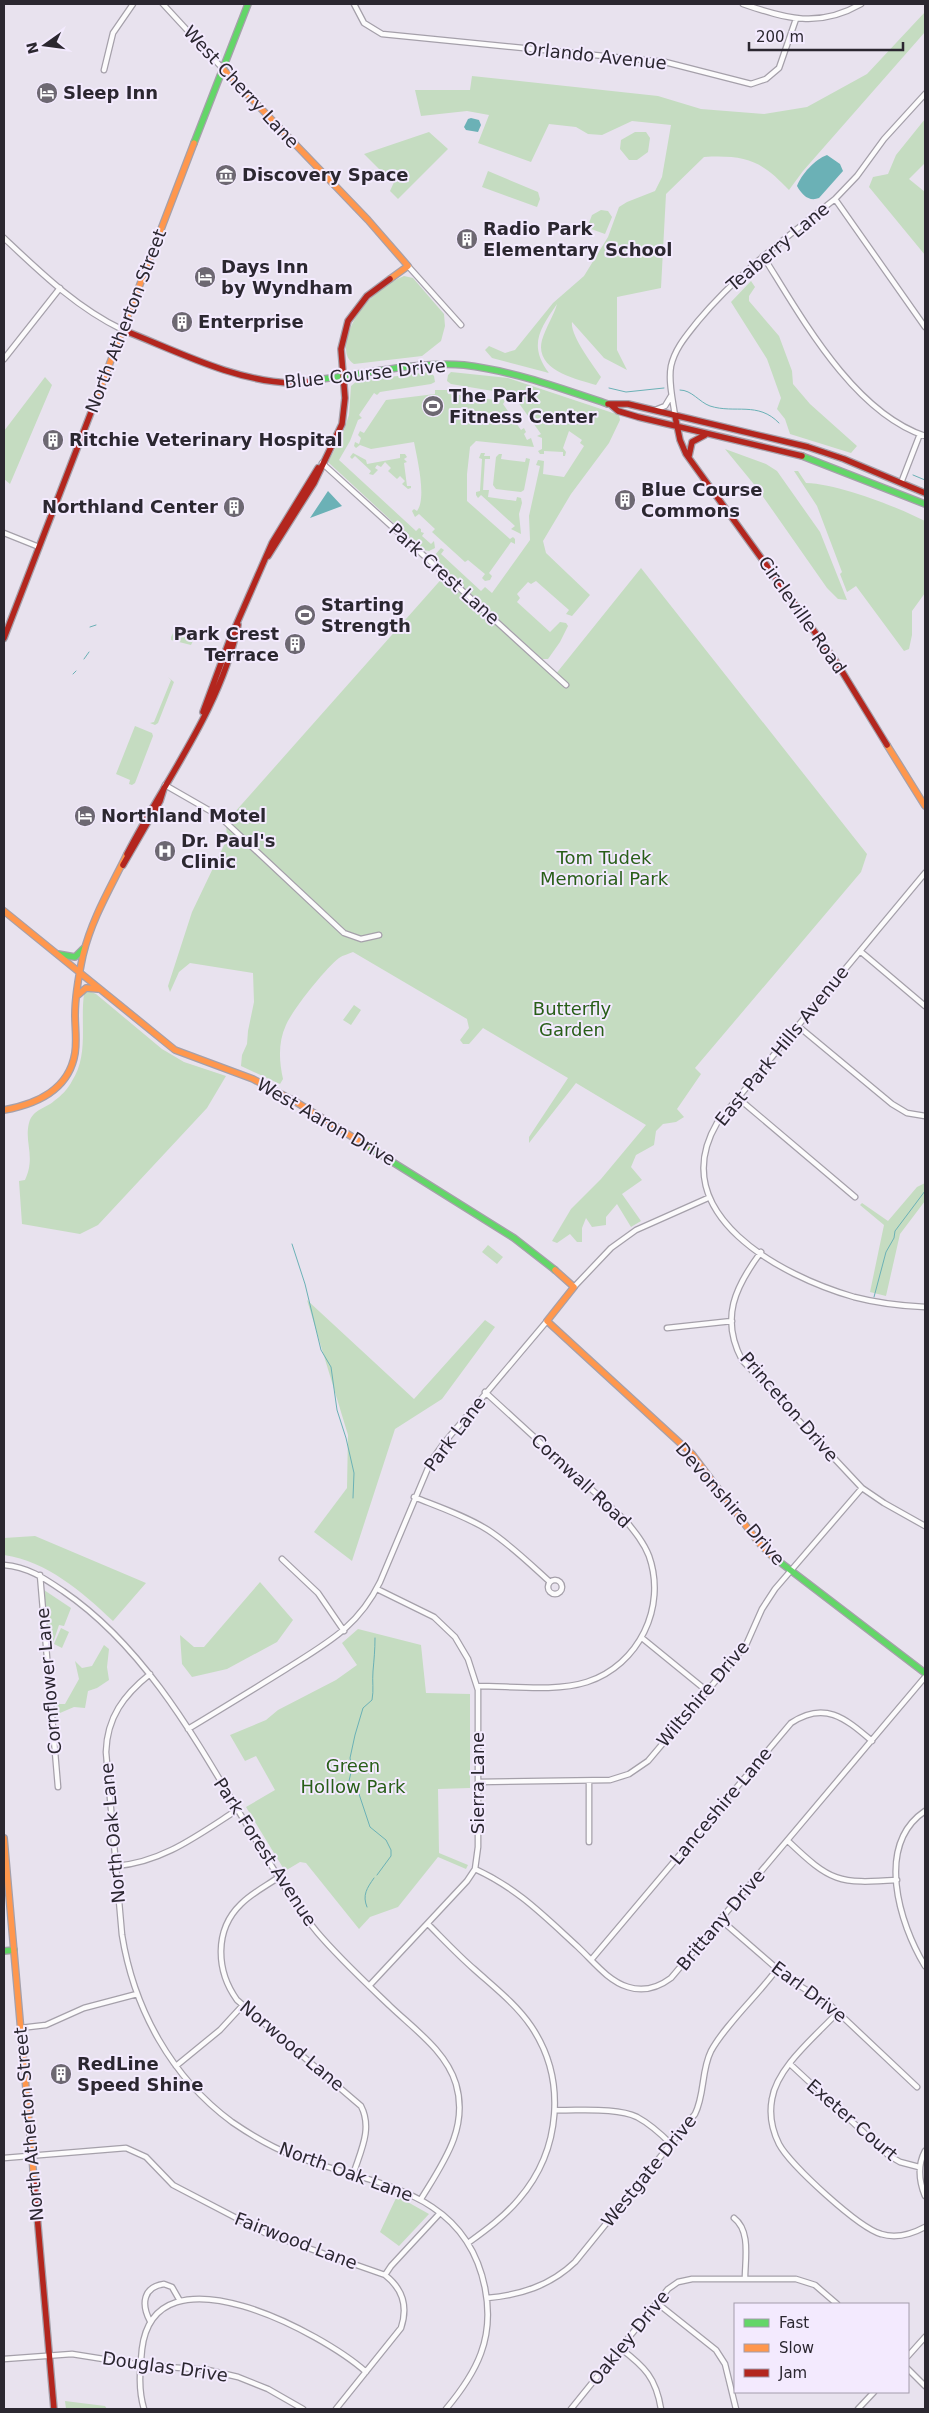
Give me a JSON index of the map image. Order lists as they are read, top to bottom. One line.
{"streets":{"street":["Orlando Avenue","West Cherry Lane","Teaberry Lane","North Atherton Street","Blue Course Drive","Park Crest Lane","Circleville Road","East Park Hills Avenue","West Aaron Drive","Princeton Drive","Park Lane","Cornwall Road","Devonshire Drive","Cornflower Lane","Wiltshire Drive","Sierra Lane","Lanceshire Lane","North Oak Lane","Park Forest Avenue","Brittany Drive","Earl Drive","Norwood Lane","Exeter Court","Westgate Drive","Fairwood Lane","Oakley Drive","Douglas Drive"]},"crossings":[["West Cherry Lane","North Atherton Street"],["Teaberry Lane","Blue Course Drive"],["Teaberry Lane","Circleville Road"],["North Atherton Street","Blue Course Drive"],["North Atherton Street","Fairwood Lane"],["North Atherton Street","Douglas Drive"],["Blue Course Drive","Circleville Road"],["East Park Hills Avenue","Princeton Drive"],["East Park Hills Avenue","Park Lane"],["West Aaron Drive","Park Lane"],["Princeton Drive","Wiltshire Drive"],["Park Lane","Cornwall Road"],["Park Lane","Devonshire Drive"],["Park Lane","Sierra Lane"],["Park Lane","Park Forest Avenue"],["Cornwall Road","Sierra Lane"],["Devonshire Drive","Wiltshire Drive"],["Devonshire Drive","Brittany Drive"],["Cornflower Lane","Park Forest Avenue"],["Wiltshire Drive","Sierra Lane"],["Sierra Lane","Brittany Drive"],["Lanceshire Lane","Brittany Drive"],["North Oak Lane","Park Forest Avenue"],["North Oak Lane","Norwood Lane"],["North Oak Lane","Westgate Drive"],["Park Forest Avenue","Norwood Lane"],["Brittany Drive","Earl Drive"],["Earl Drive","Westgate Drive"]],"parks":["Tom Tudek Memorial Park","Butterfly Garden","Green Hollow Park"],"places":{"hotel":["Sleep Inn","Days Inn by Wyndham","Northland Motel"],"museum":["Discovery Space"],"building":["Radio Park Elementary School","Enterprise","Ritchie Veterinary Hospital","Blue Course Commons","Northland Center","Park Crest Terrace","RedLine Speed Shine"],"sports":["The Park Fitness Center","Starting Strength"],"hospital":["Dr. Paul's Clinic"]},"legend":["Fast","Slow","Jam"],"scale_bar":"200 m","north":"left"}
